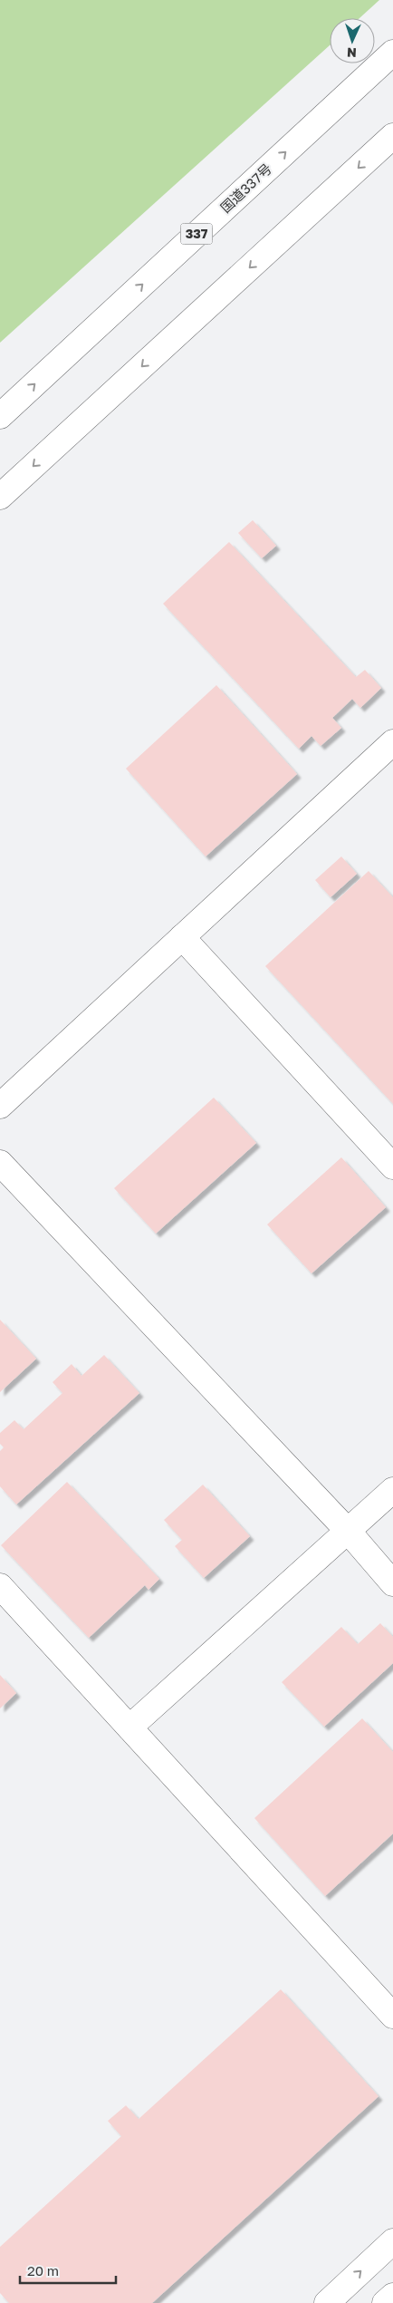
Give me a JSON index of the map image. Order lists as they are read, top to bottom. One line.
{"streets":{"main road":["国道337号","337"]},"scale_bar":"20 m","north":"bottom"}
